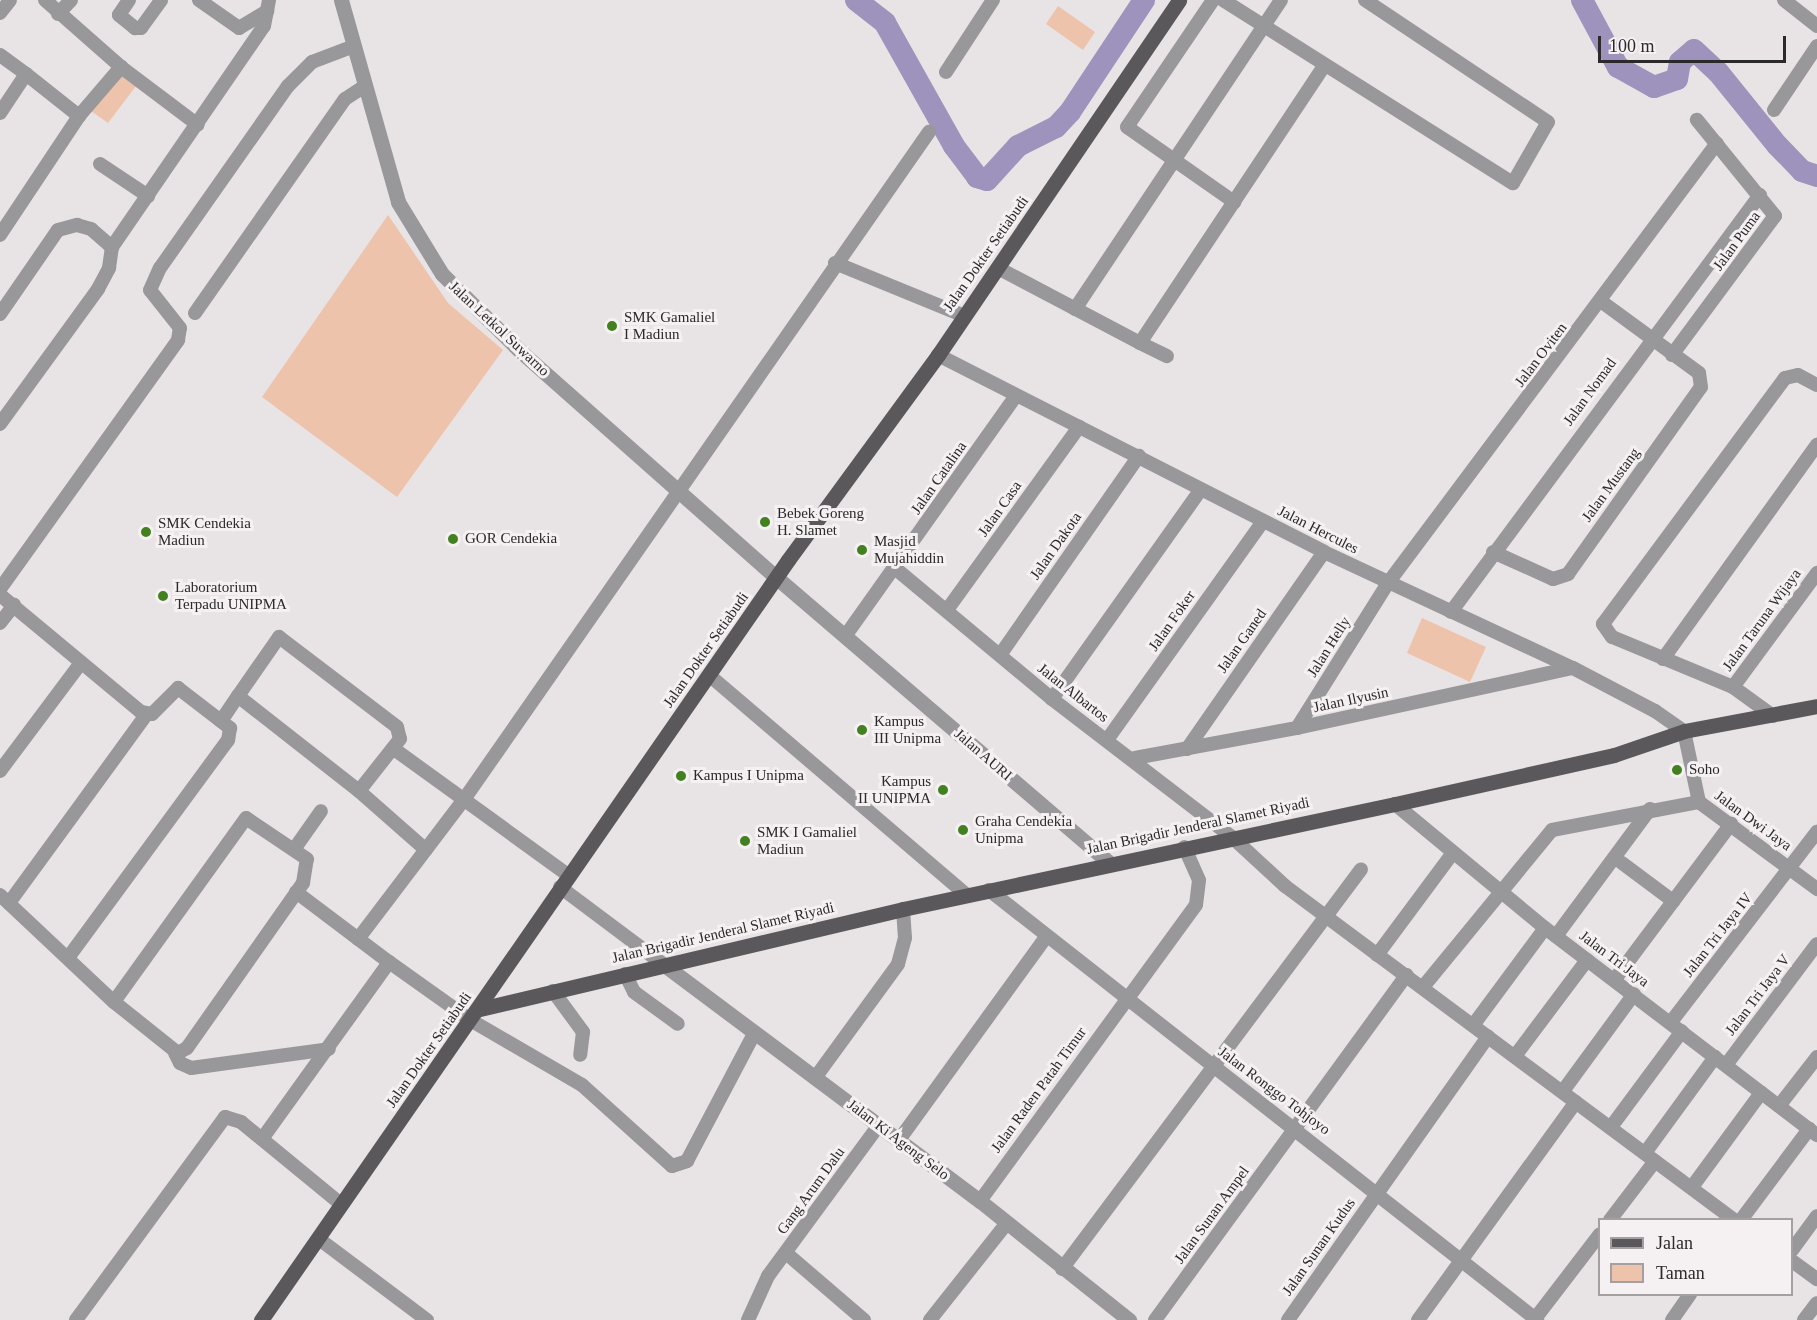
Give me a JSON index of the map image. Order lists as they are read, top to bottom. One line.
{"streets":{"main road":["Jalan Dokter Setiabudi","Jalan Brigadir Jenderal Slamet Riyadi"],"street":["Jalan Puma","Jalan Letkol Suwarno","Jalan Oviten","Jalan Nomad","Jalan Catalina","Jalan Mustang","Jalan Casa","Jalan Hercules","Jalan Dakota","Jalan Taruna Wijaya","Jalan Foker","Jalan Ganed","Jalan Helly","Jalan Albartos","Jalan Ilyusin","Jalan AURI","Jalan Dwi Jaya","Jalan Tri Jaya IV","Jalan Tri Jaya","Jalan Tri Jaya V","Jalan Raden Patah Timur","Jalan Ronggo Tohjoyo","Jalan Ki Ageng Selo","Gang Arum Dalu","Jalan Sunan Ampel","Jalan Sunan Kudus"]},"crossings":[["Jalan Puma","Jalan Oviten"],["Jalan Puma","Jalan Nomad"],["Jalan Puma","Jalan Mustang"],["Jalan Dokter Setiabudi","Jalan Letkol Suwarno"],["Jalan Dokter Setiabudi","Jalan Hercules"],["Jalan Dokter Setiabudi","Jalan AURI"],["Jalan Dokter Setiabudi","Jalan Brigadir Jenderal Slamet Riyadi"],["Jalan Letkol Suwarno","Jalan AURI"],["Jalan Oviten","Jalan Mustang"],["Jalan Oviten","Jalan Hercules"],["Jalan Oviten","Jalan Helly"],["Jalan Nomad","Jalan Mustang"],["Jalan Nomad","Jalan Hercules"],["Jalan Catalina","Jalan Hercules"],["Jalan Catalina","Jalan Albartos"],["Jalan Catalina","Jalan AURI"],["Jalan Casa","Jalan Hercules"],["Jalan Casa","Jalan Albartos"],["Jalan Hercules","Jalan Dakota"],["Jalan Hercules","Jalan Foker"],["Jalan Hercules","Jalan Ganed"],["Jalan Hercules","Jalan Helly"],["Jalan Hercules","Jalan Ilyusin"],["Jalan Hercules","Jalan Dwi Jaya"],["Jalan Hercules","Jalan Brigadir Jenderal Slamet Riyadi"],["Jalan Dakota","Jalan Albartos"],["Jalan Foker","Jalan Albartos"],["Jalan Ganed","Jalan Ilyusin"],["Jalan Helly","Jalan Ilyusin"],["Jalan Albartos","Jalan Ilyusin"],["Jalan Albartos","Jalan Brigadir Jenderal Slamet Riyadi"],["Jalan Albartos","Jalan Tri Jaya V"],["Jalan Albartos","Jalan Sunan Ampel"],["Jalan Albartos","Jalan Sunan Kudus"],["Jalan AURI","Jalan Brigadir Jenderal Slamet Riyadi"],["Jalan Dwi Jaya","Jalan Brigadir Jenderal Slamet Riyadi"],["Jalan Dwi Jaya","Jalan Tri Jaya IV"],["Jalan Brigadir Jenderal Slamet Riyadi","Jalan Tri Jaya"],["Jalan Brigadir Jenderal Slamet Riyadi","Jalan Raden Patah Timur"],["Jalan Brigadir Jenderal Slamet Riyadi","Jalan Ronggo Tohjoyo"],["Jalan Brigadir Jenderal Slamet Riyadi","Jalan Ki Ageng Selo"],["Jalan Tri Jaya IV","Jalan Tri Jaya"],["Jalan Tri Jaya","Jalan Tri Jaya V"],["Jalan Raden Patah Timur","Jalan Ronggo Tohjoyo"],["Jalan Raden Patah Timur","Jalan Ki Ageng Selo"],["Jalan Ronggo Tohjoyo","Jalan Sunan Ampel"],["Jalan Ronggo Tohjoyo","Jalan Sunan Kudus"],["Jalan Ki Ageng Selo","Gang Arum Dalu"]],"places":["SMK Gamaliel I Madiun","Bebek Goreng H. Slamet","SMK Cendekia Madiun","GOR Cendekia","Masjid Mujahiddin","Laboratorium Terpadu UNIPMA","Kampus III Unipma","Soho","Kampus I Unipma","Kampus II UNIPMA","Graha Cendekia Unipma","SMK I Gamaliel Madiun"],"legend":["Jalan","Taman"],"scale_bar":"100 m"}
